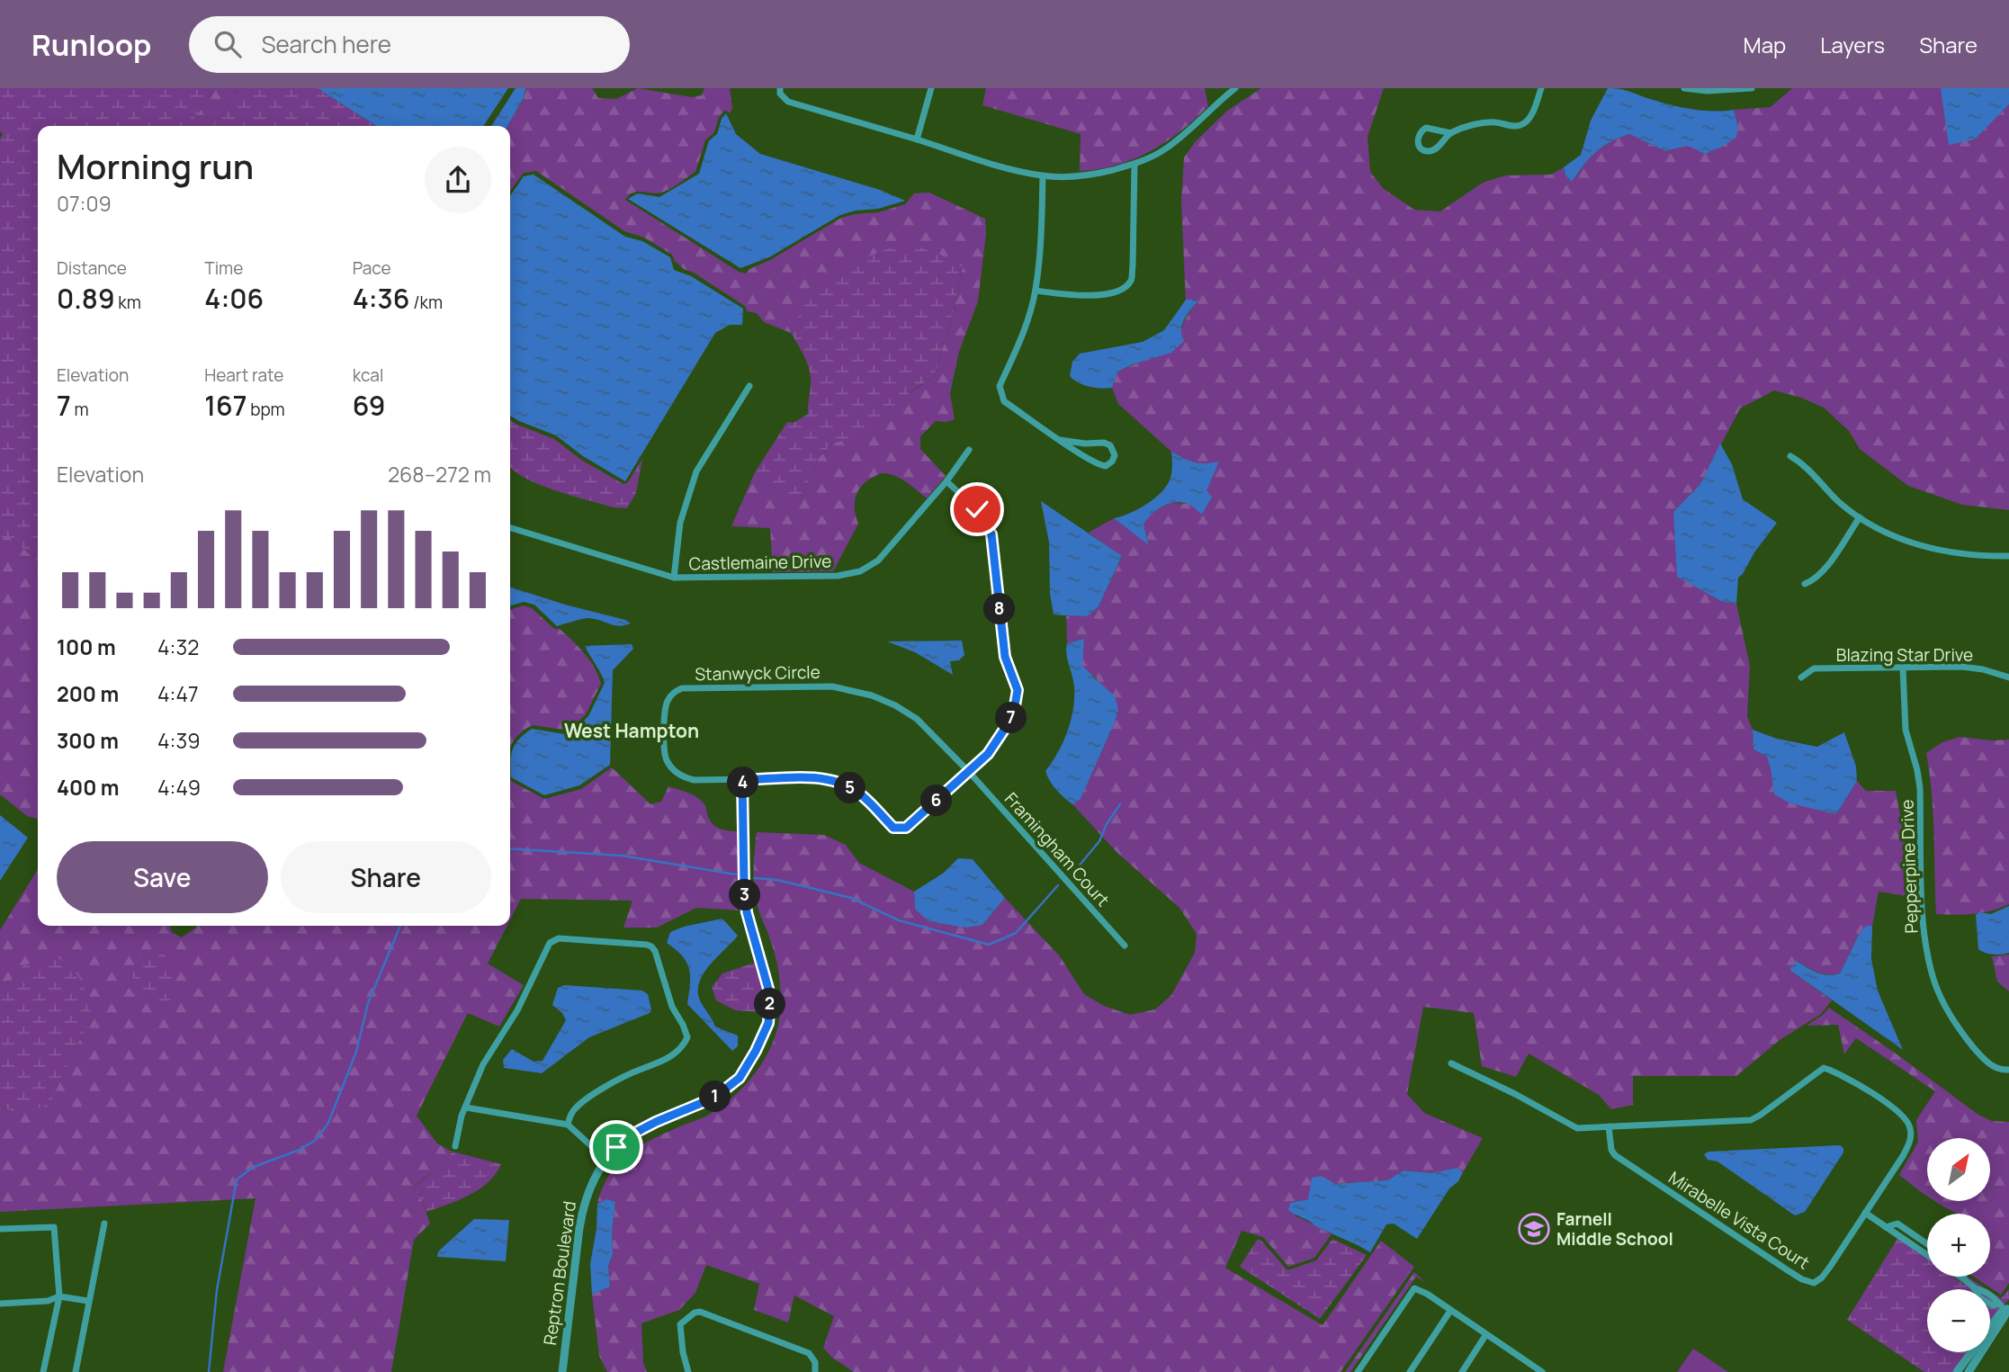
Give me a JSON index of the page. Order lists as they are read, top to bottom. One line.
{"streets":{"street":["Castlemaine Drive","Blazing Star Drive","Stanwyck Circle","Framingham Court","Pepperpine Drive","Mirabelle Vista Court","Reptron Boulevard"]},"crossings":[["Castlemaine Drive","Stanwyck Circle"],["Blazing Star Drive","Pepperpine Drive"],["Stanwyck Circle","Framingham Court"],["Stanwyck Circle","Reptron Boulevard"]],"districts":["West Hampton"],"places":{"school or university":["Farnell Middle School"]},"north":"top right","page":{"header":"Runloop","search":"Search here","nav":["Map","Layers","Share"],"heading":["Morning run","07:09"],"stats":[["Distance","0.89 km"],["Time","4:06"],["Pace","4:36 /km"],["Elevation","7 m"],["Heart rate","167 bpm"],["kcal","69"]],"chart":["Elevation","268–272 m"],"pins":["8","7","4","5","6","3","2","1"],"list":[{"name":"100 m","note":"4:32"},{"name":"200 m","note":"4:47"},{"name":"300 m","note":"4:39"},{"name":"400 m","note":"4:49"}],"buttons":["Save","Share"],"map_buttons":["+","−"]}}
